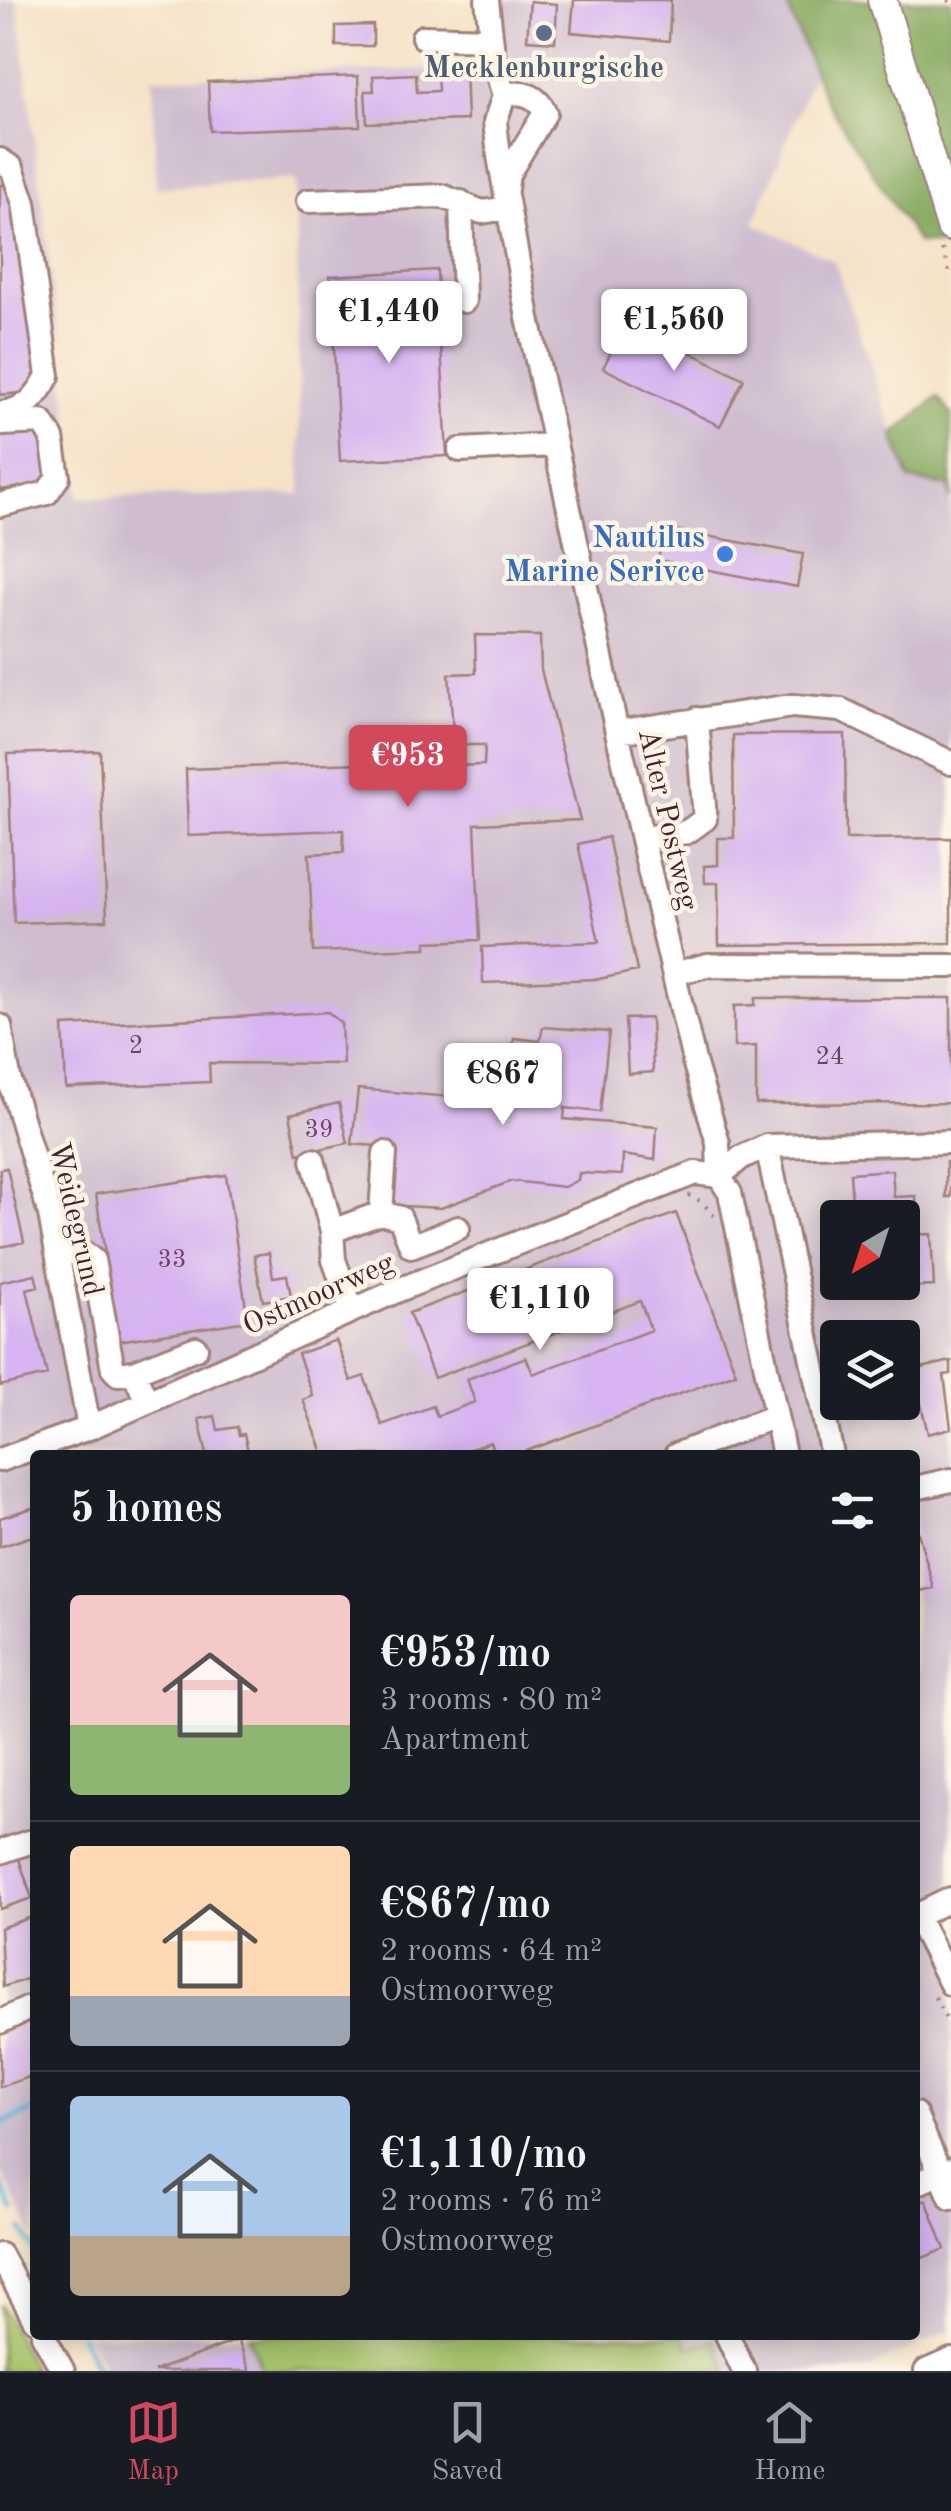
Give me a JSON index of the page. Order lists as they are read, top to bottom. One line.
{"streets":{"street":["Alter Postweg","Weidegrund","Ostmoorweg"]},"crossings":[["Alter Postweg","Ostmoorweg"],["Weidegrund","Ostmoorweg"]],"places":["Mecklenburgische","Nautilus Marine Serivce"],"house_numbers":["2","24","39","33"],"north":"bottom left","page":{"price":["€1,440","€1,560","€953","€867","€1,110"],"heading":"5 homes","list":[{"name":"€953/mo","note":"3 rooms · 80 m² · Apartment"},{"name":"€867/mo","note":"2 rooms · 64 m² · Ostmoorweg"},{"name":"€1,110/mo","note":"2 rooms · 76 m² · Ostmoorweg"}],"tabs":["Map","Saved","Home"]}}
